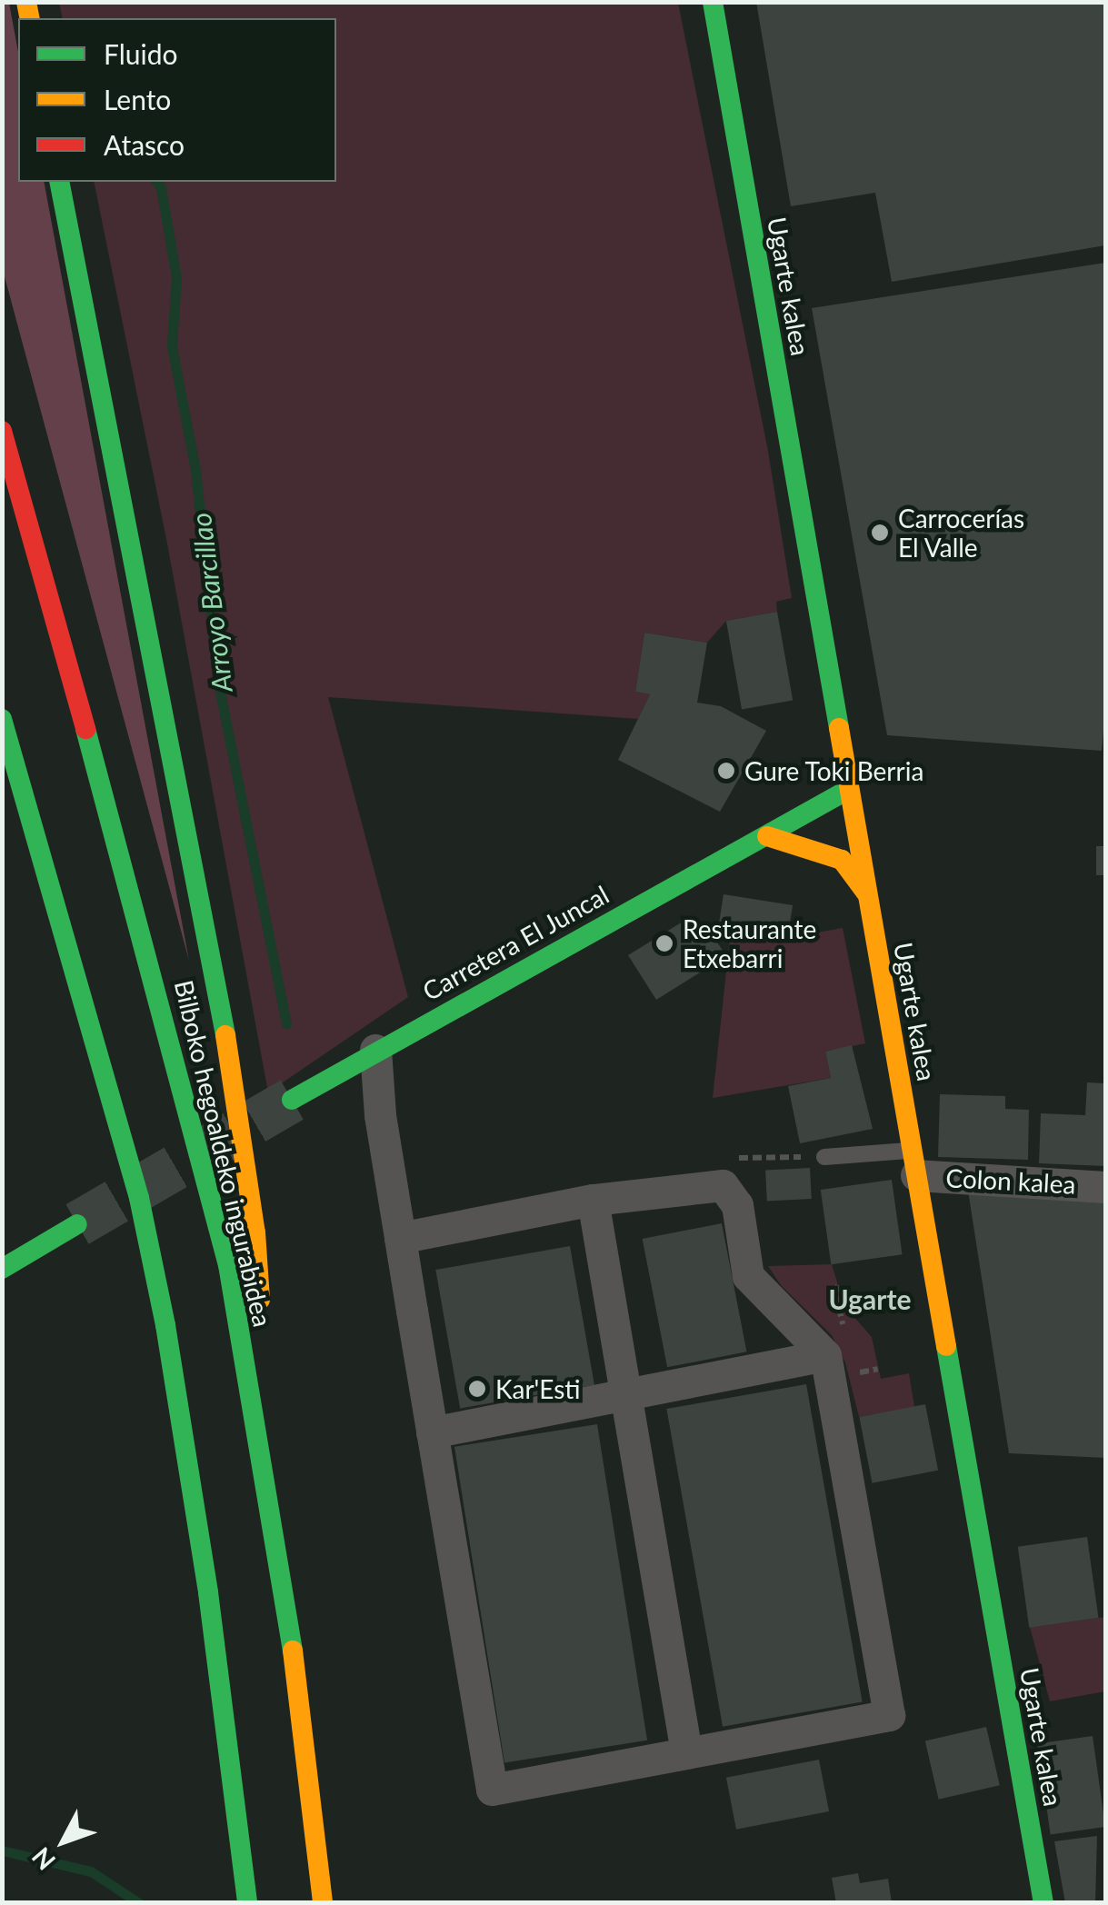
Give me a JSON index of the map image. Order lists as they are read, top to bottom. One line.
{"streets":{"main road":["Ugarte kalea","Carretera El Juncal","Bilboko hegoaldeko ingurabidea"],"street":["Colon kalea"]},"crossings":[["Ugarte kalea","Carretera El Juncal"],["Ugarte kalea","Colon kalea"]],"districts":["Ugarte"],"water":["Arroyo Barcillao"],"places":["Carrocerías El Valle","Gure Toki Berria","Restaurante Etxebarri","Kar'Esti"],"legend":["Fluido","Lento","Atasco"],"north":"bottom left"}
